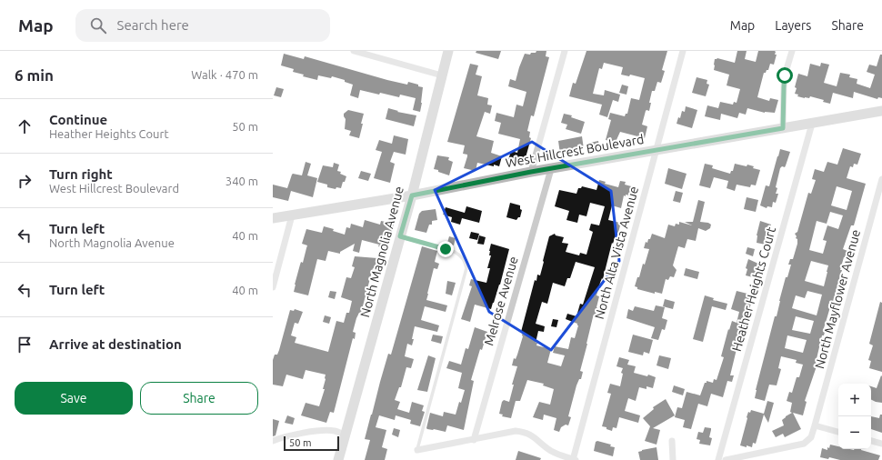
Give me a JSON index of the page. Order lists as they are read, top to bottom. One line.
{"streets":{"street":["West Hillcrest Boulevard","North Magnolia Avenue","North Alta Vista Avenue","Heather Heights Court","North Mayflower Avenue","Melrose Avenue"]},"crossings":[["West Hillcrest Boulevard","North Magnolia Avenue"],["West Hillcrest Boulevard","North Alta Vista Avenue"],["West Hillcrest Boulevard","Heather Heights Court"],["West Hillcrest Boulevard","Melrose Avenue"]],"scale_bar":"50 m","page":{"header":"Map","search":"Search here","nav":["Map","Layers","Share"],"heading":["6 min","Walk · 470 m"],"list":[["Continue","Heather Heights Court","50 m"],["Turn right","West Hillcrest Boulevard","340 m"],["Turn left","North Magnolia Avenue","40 m"],["Turn left","40 m"],"Arrive at destination"],"buttons":["Save","Share"],"map_buttons":["+","−"],"scale":"50 m"}}
